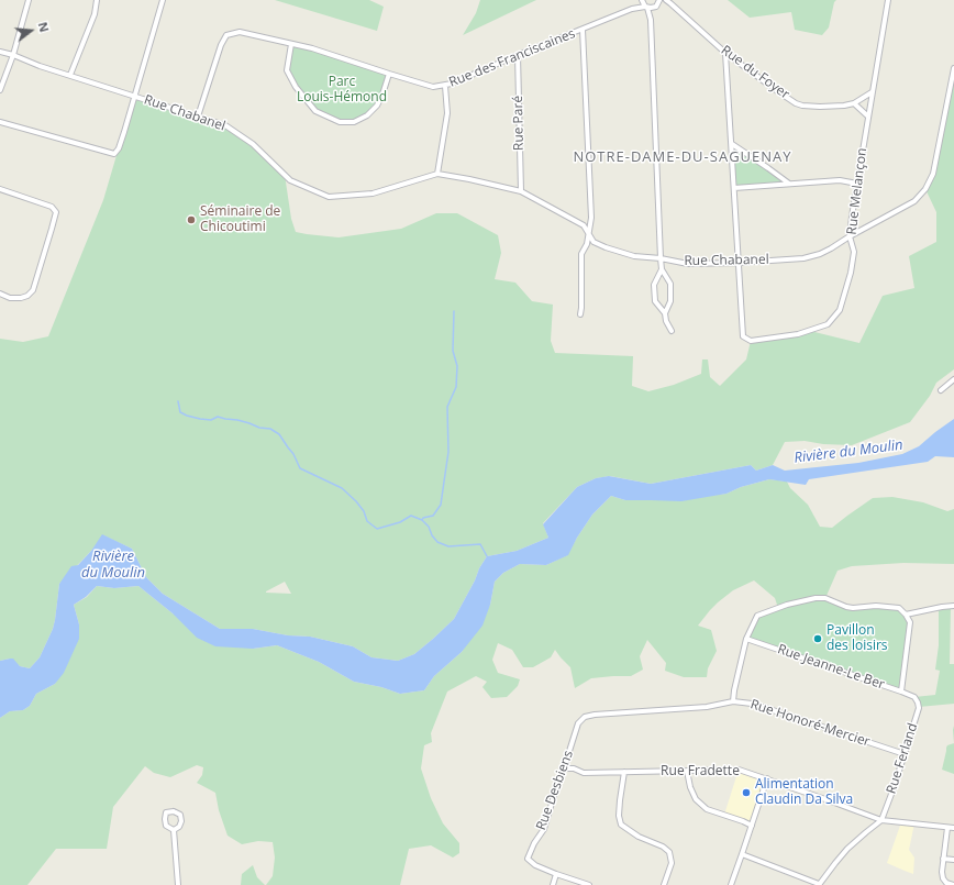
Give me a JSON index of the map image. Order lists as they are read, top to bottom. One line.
{"streets":{"street":["Rue des Franciscaines","Rue du Foyer","Rue Chabanel","Rue Paré","Rue Melançon","Rue Jeanne-Le Ber","Rue Honoré-Mercier","Rue Ferland","Rue Fradette","Rue Desbiens"]},"crossings":[["Rue des Franciscaines","Rue Chabanel"],["Rue des Franciscaines","Rue Paré"],["Rue du Foyer","Rue Melançon"],["Rue Chabanel","Rue Paré"],["Rue Chabanel","Rue Melançon"],["Rue Jeanne-Le Ber","Rue Ferland"],["Rue Honoré-Mercier","Rue Ferland"],["Rue Honoré-Mercier","Rue Desbiens"],["Rue Ferland","Rue Fradette"],["Rue Fradette","Rue Desbiens"]],"districts":["NOTRE-DAME-DU-SAGUENAY"],"water":["Rivière du Moulin"],"parks":["Parc Louis-Hémond"],"places":["Séminaire de Chicoutimi","Pavillon des loisirs","Alimentation Claudin Da Silva"],"north":"right"}
